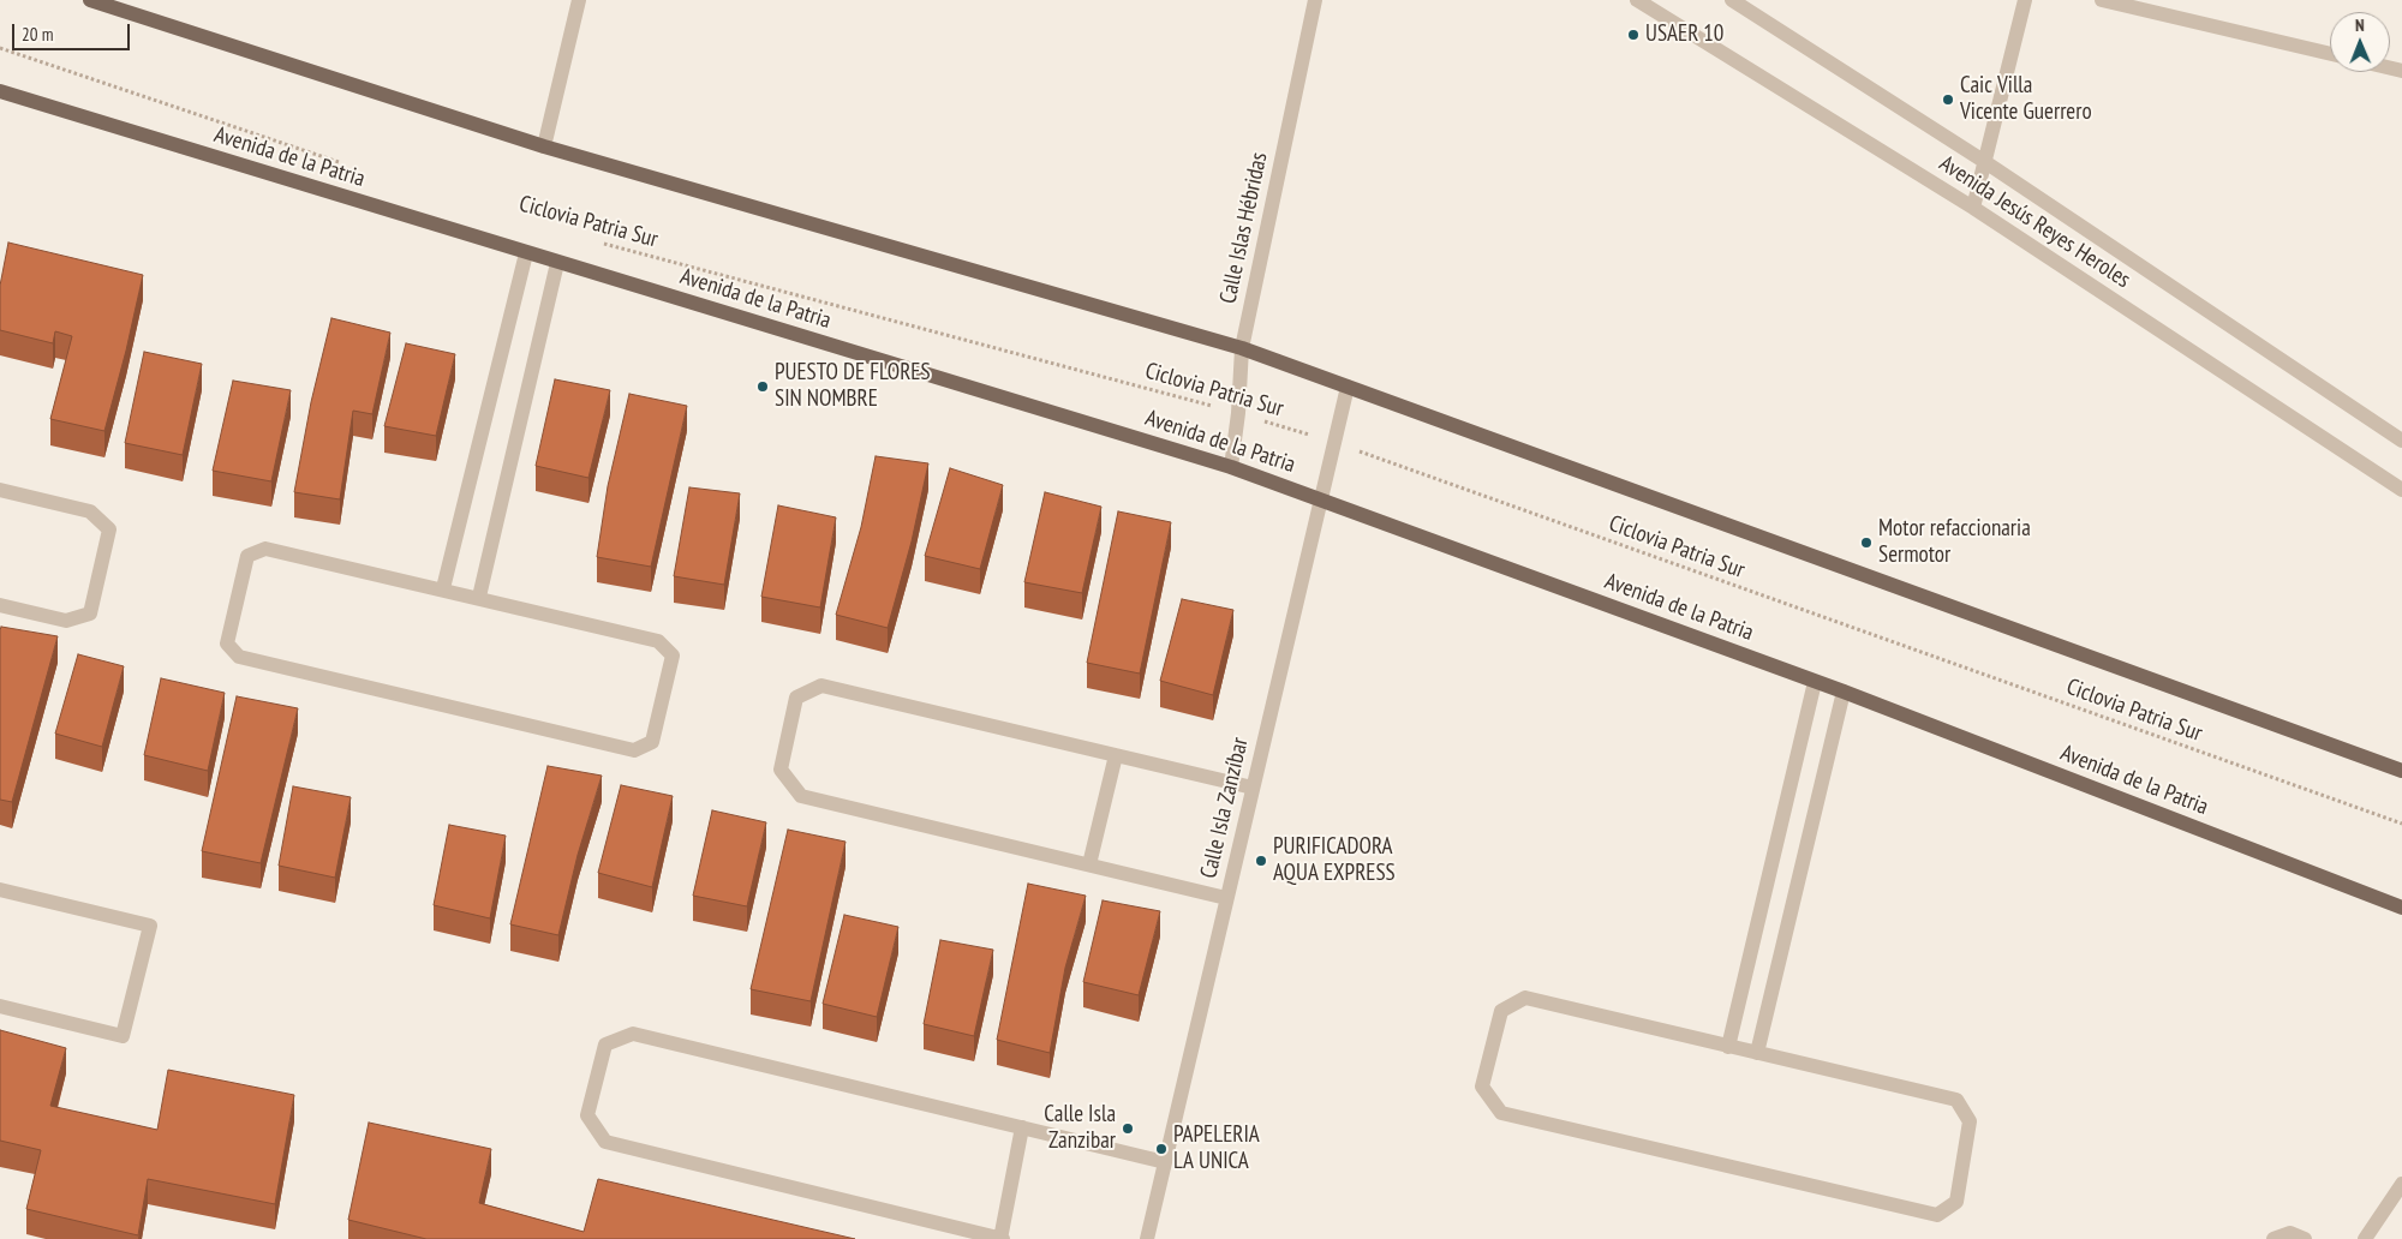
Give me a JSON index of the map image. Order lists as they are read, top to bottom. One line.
{"streets":{"main road":["Avenida de la Patria"],"street":["Avenida Jesús Reyes Heroles","Calle Islas Hébridas","Calle Isla Zanzíbar"],"path":["Ciclovia Patria Sur"]},"crossings":[["Avenida de la Patria","Calle Islas Hébridas"],["Avenida de la Patria","Calle Isla Zanzíbar"],["Ciclovia Patria Sur","Calle Islas Hébridas"],["Ciclovia Patria Sur","Calle Isla Zanzíbar"]],"places":["USAER 10","Caic Villa Vicente Guerrero","PUESTO DE FLORES SIN NOMBRE","Motor refaccionaria Sermotor","PURIFICADORA AQUA EXPRESS","Calle Isla Zanzibar","PAPELERIA LA UNICA"],"scale_bar":"20 m","north":"top"}
